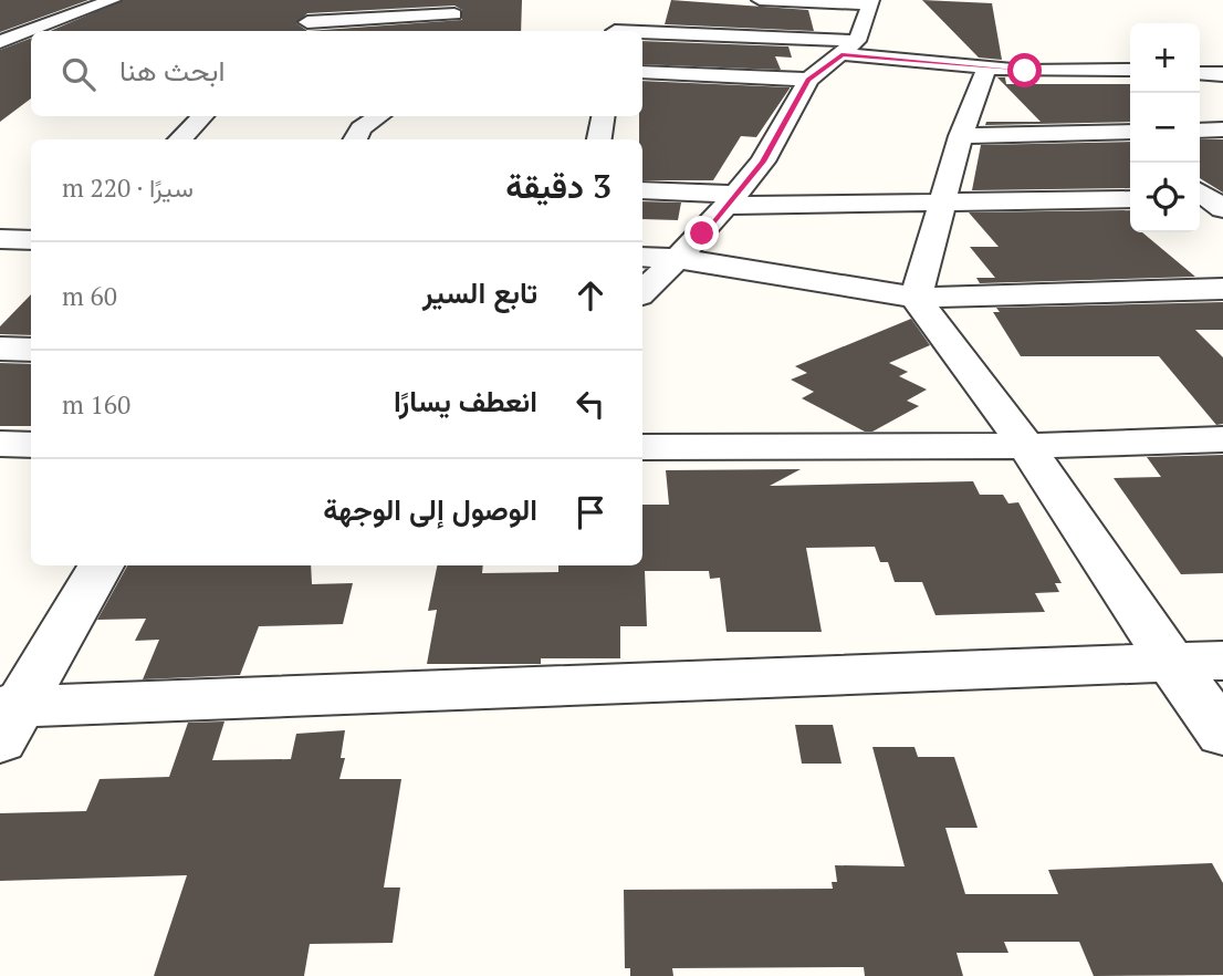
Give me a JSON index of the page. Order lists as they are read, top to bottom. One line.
{"page":{"map_buttons":["+","−"],"search":"ابحث هنا","heading":["3 دقيقة","سيرًا · 220 m"],"list":[["تابع السير","60 m"],["انعطف يسارًا","160 m"],"الوصول إلى الوجهة"]}}
